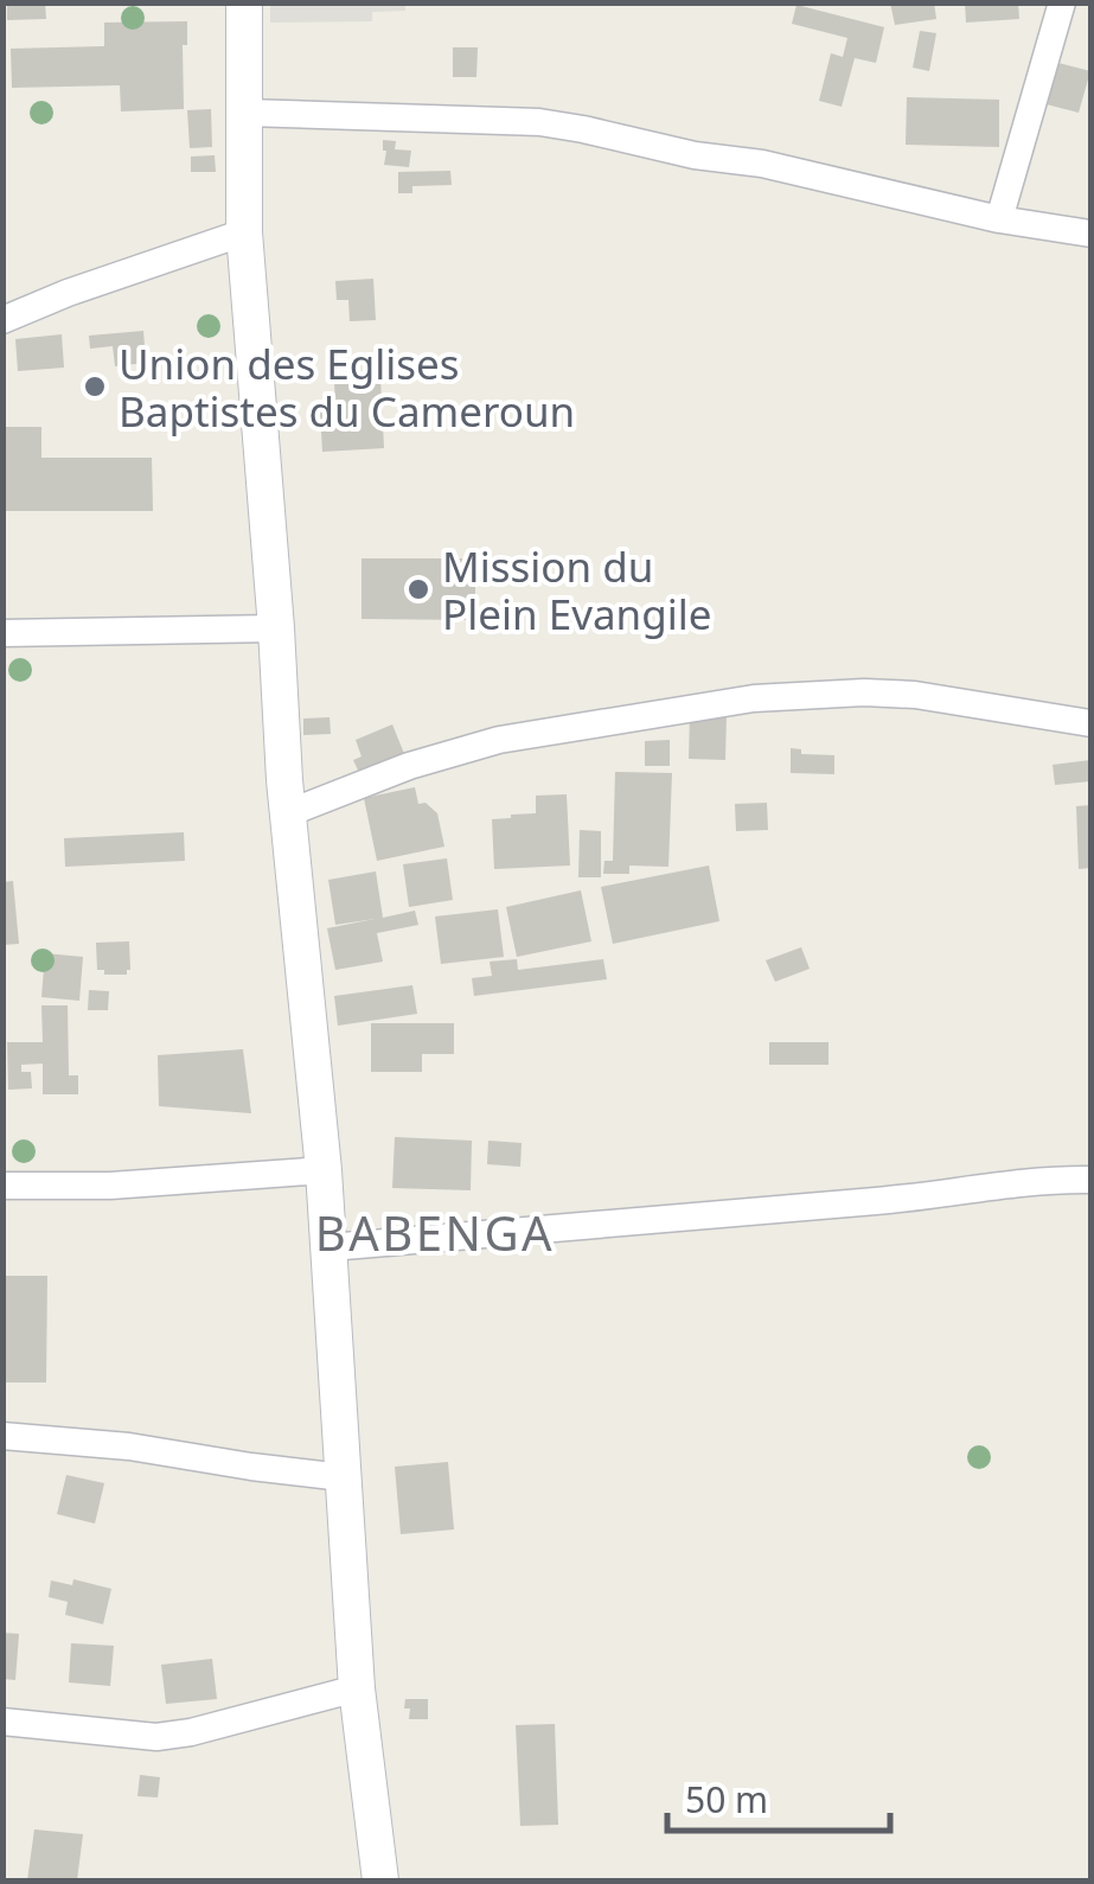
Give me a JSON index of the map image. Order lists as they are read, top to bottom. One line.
{"districts":["BABENGA"],"places":["Union des Eglises Baptistes du Cameroun","Mission du Plein Evangile"],"scale_bar":"50 m"}
